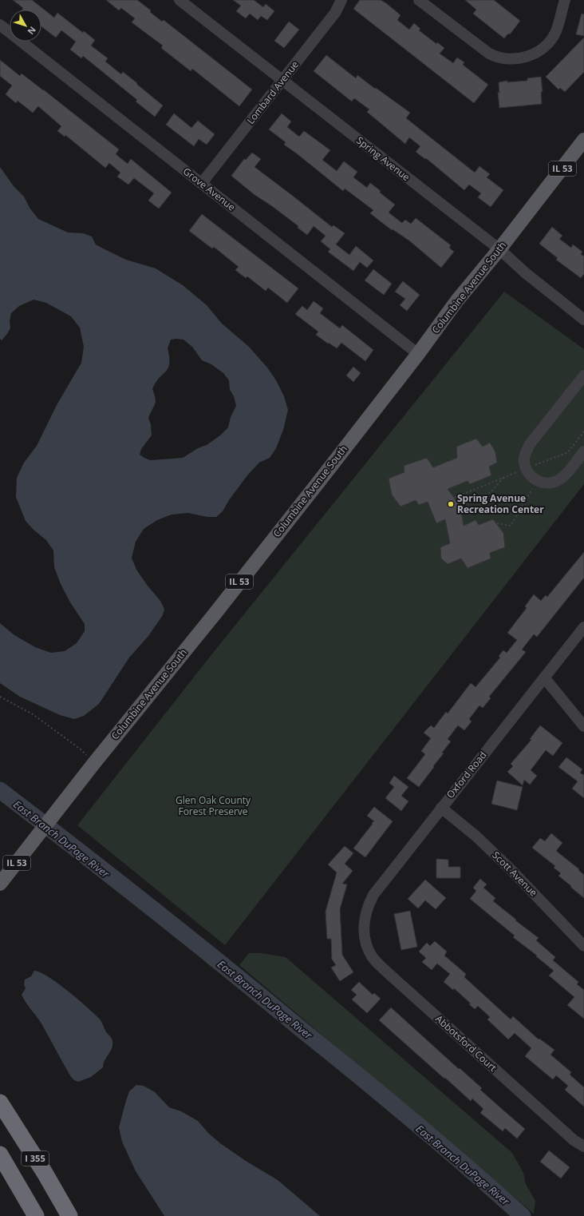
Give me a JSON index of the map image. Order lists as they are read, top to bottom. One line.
{"streets":{"highway":["I 355"],"main road":["IL 53","Columbine Avenue South"],"street":["Lombard Avenue","Spring Avenue","Grove Avenue","Oxford Road","Scott Avenue","Abbotsford Court"]},"crossings":[["Lombard Avenue","Spring Avenue"],["Lombard Avenue","Grove Avenue"],["Spring Avenue","Columbine Avenue South"],["Grove Avenue","Columbine Avenue South"],["Oxford Road","Scott Avenue"],["Oxford Road","Abbotsford Court"]],"water":["East Branch DuPage River"],"parks":["Glen Oak County Forest Preserve"],"places":["Spring Avenue Recreation Center"],"north":"bottom right"}
